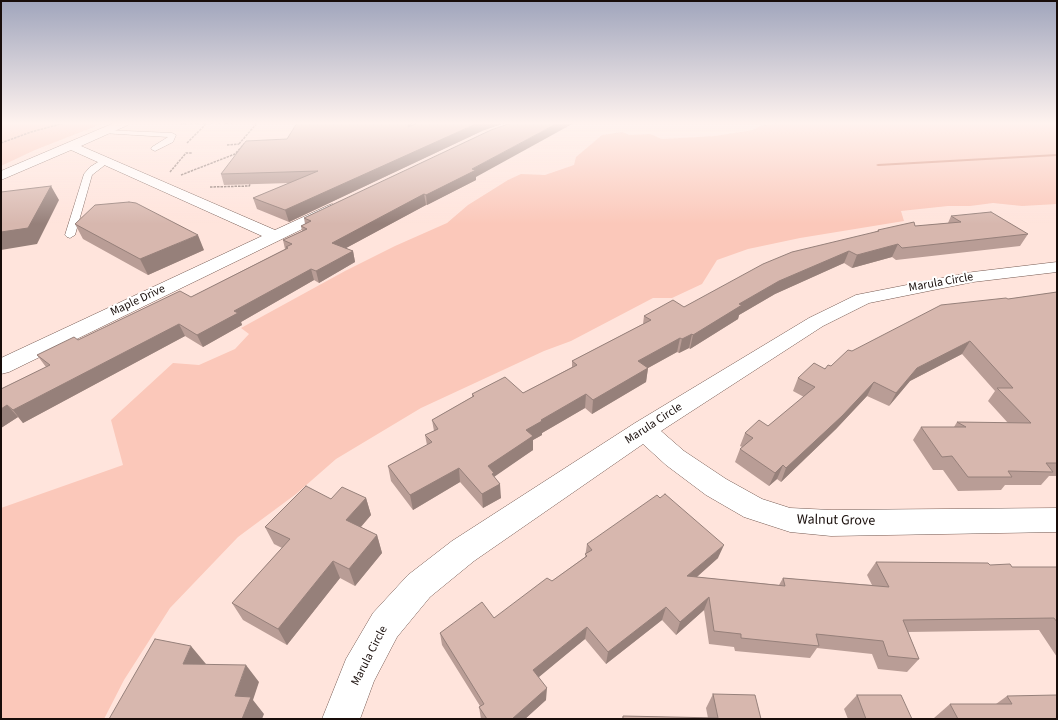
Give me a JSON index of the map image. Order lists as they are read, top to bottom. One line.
{"streets":{"street":["Marula Circle","Maple Drive","Walnut Grove"]},"crossings":[["Marula Circle","Walnut Grove"]]}
